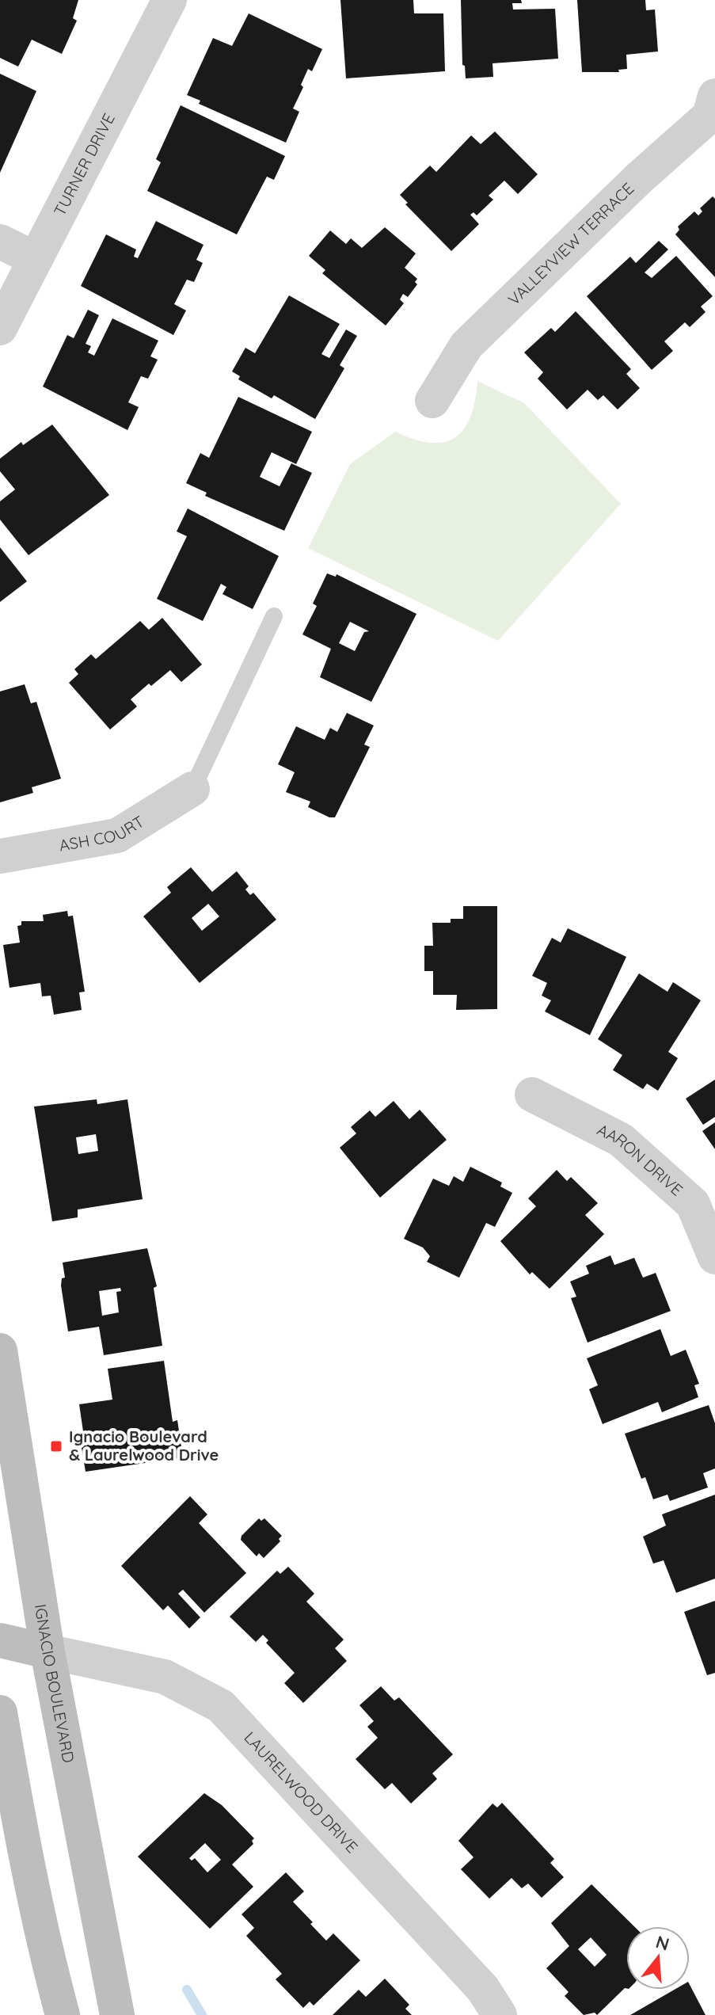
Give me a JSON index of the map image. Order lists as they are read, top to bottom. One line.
{"streets":{"main road":["IGNACIO BOULEVARD"],"street":["TURNER DRIVE","VALLEYVIEW TERRACE","ASH COURT","AARON DRIVE","LAURELWOOD DRIVE"]},"crossings":[["IGNACIO BOULEVARD","LAURELWOOD DRIVE"]],"places":{"transit":["Ignacio Boulevard & Laurelwood Drive"]},"north":"top"}
